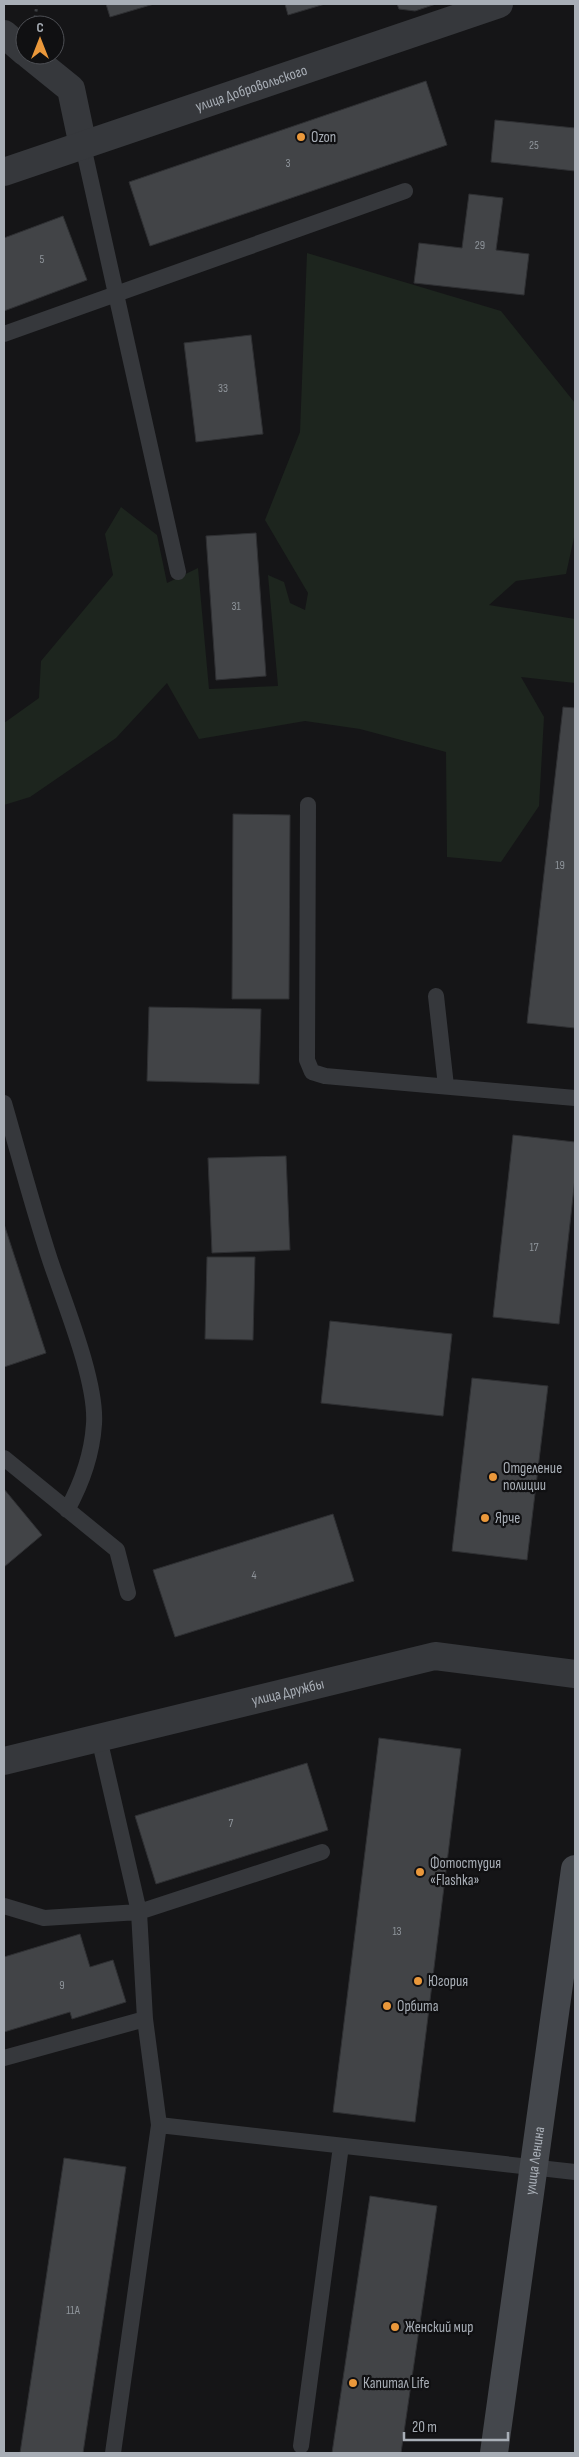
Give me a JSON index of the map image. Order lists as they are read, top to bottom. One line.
{"streets":{"main road":["улица Ленина"],"street":["улица Добровольского","улица Дружбы"]},"places":["Ozon","Отделение полиции","Ярче","Фотостудия «Flashka»","Югория","Орбита","Женский мир","Капитал Life"],"house_numbers":["25","3","29","5","33","31","19","17","4","7","13","9","11А"],"scale_bar":"20 m","north":"top"}
